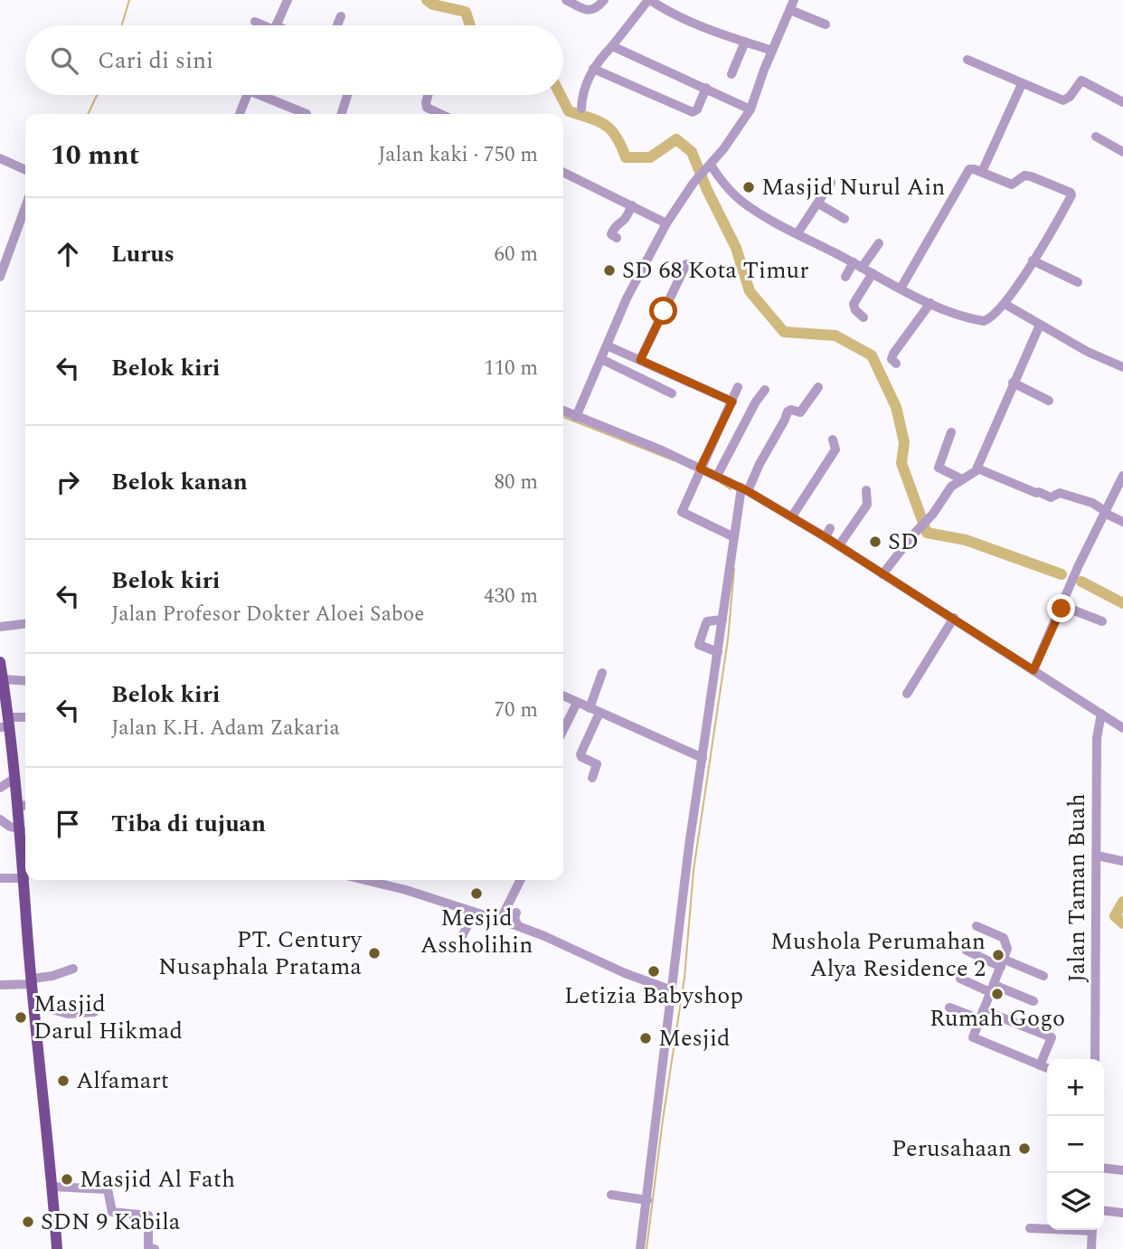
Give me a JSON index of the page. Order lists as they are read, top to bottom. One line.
{"streets":{"street":["Jalan Taman Buah"]},"places":["Masjid Nurul Ain","SD 68 Kota Timur","SD","Mesjid Assholihin","PT. Century Nusaphala Pratama","Mushola Perumahan Alya Residence 2","Letizia Babyshop","Rumah Gogo","Masjid Darul Hikmad","Mesjid","Alfamart","Perusahaan","Masjid Al Fath","SDN 9 Kabila"],"page":{"search":"Cari di sini","heading":["10 mnt","Jalan kaki · 750 m"],"list":[["Lurus","60 m"],["Belok kiri","110 m"],["Belok kanan","80 m"],["Belok kiri","Jalan Profesor Dokter Aloei Saboe","430 m"],["Belok kiri","Jalan K.H. Adam Zakaria","70 m"],"Tiba di tujuan"],"map_buttons":["+","−"]}}
